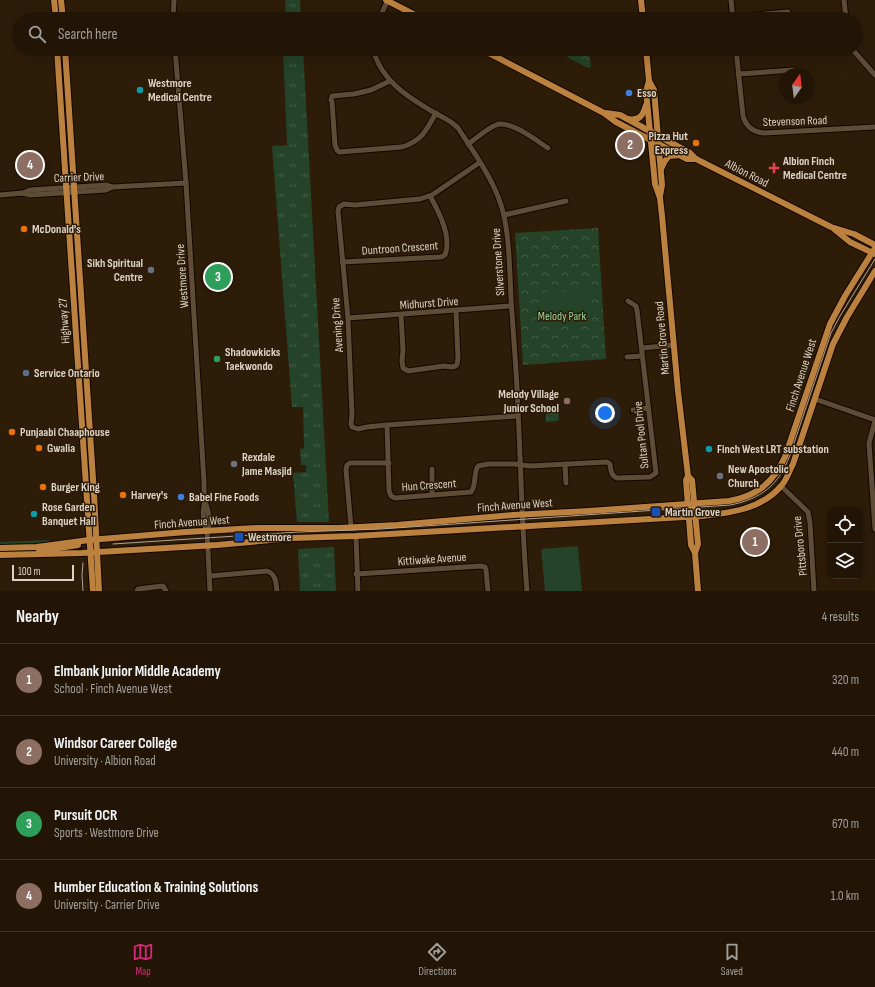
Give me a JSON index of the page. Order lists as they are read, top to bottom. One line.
{"streets":{"main road":["Albion Road","Highway 27","Martin Grove Road","Finch Avenue West"],"street":["Stevenson Road","Carrier Drive","Duntroon Crescent","Silverstone Drive","Westmore Drive","Midhurst Drive","Avening Drive","Sultan Pool Drive","Hun Crescent","Pittsboro Drive","Kittiwake Avenue"]},"crossings":[["Albion Road","Martin Grove Road"],["Albion Road","Finch Avenue West"],["Carrier Drive","Westmore Drive"],["Carrier Drive","Highway 27"],["Duntroon Crescent","Avening Drive"],["Silverstone Drive","Midhurst Drive"],["Silverstone Drive","Avening Drive"],["Silverstone Drive","Finch Avenue West"],["Silverstone Drive","Sultan Pool Drive"],["Silverstone Drive","Hun Crescent"],["Westmore Drive","Finch Avenue West"],["Midhurst Drive","Avening Drive"],["Highway 27","Finch Avenue West"],["Avening Drive","Hun Crescent"],["Martin Grove Road","Finch Avenue West"],["Finch Avenue West","Pittsboro Drive"],["Sultan Pool Drive","Hun Crescent"]],"parks":["Melody Park"],"places":{"other":["Westmore Medical Centre","Esso","Pizza Hut Express","McDonald's","Sikh Spiritual Centre","Shadowkicks Taekwondo","Service Ontario","Melody Village Junior School","Punjaabi Chaaphouse","Gwalia","Finch West LRT substation","Rexdale Jame Masjid","New Apostolic Church","Burger King","Harvey's","Babel Fine Foods","Rose Garden Banquet Hall"],"health":["Albion Finch Medical Centre"],"transit":["Martin Grove","Westmore"]},"scale_bar":"100 m","north":"top","page":{"search":"Search here","pins":["2","4","3","1"],"scale":"100 m","heading":["Nearby","4 results"],"list":[{"mark":"1","name":"Elmbank Junior Middle Academy","note":"School · Finch Avenue West","value":"320 m"},{"mark":"2","name":"Windsor Career College","note":"University · Albion Road","value":"440 m"},{"mark":"3","name":"Pursuit OCR","note":"Sports · Westmore Drive","value":"670 m"},{"mark":"4","name":"Humber Education & Training Solutions","note":"University · Carrier Drive","value":"1.0 km"}],"nav":["Map","Directions","Saved"]}}
